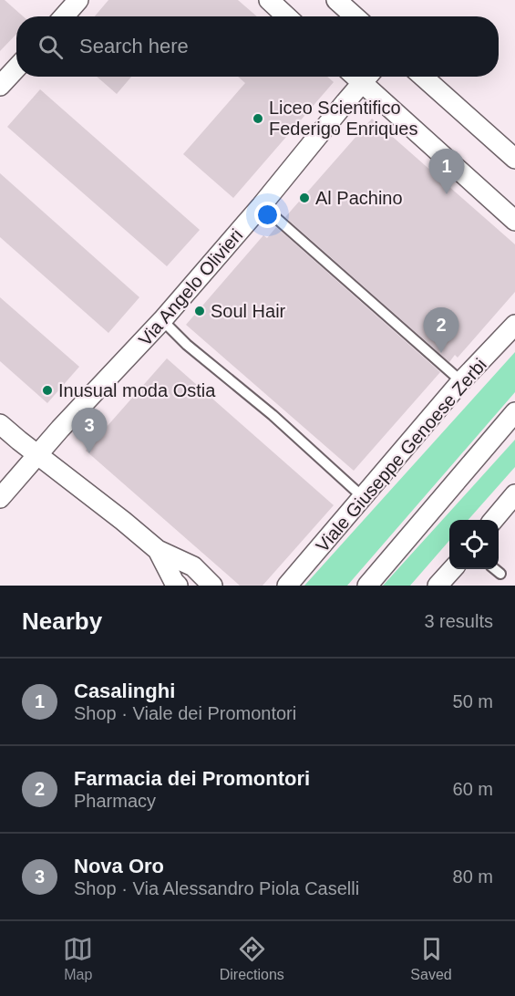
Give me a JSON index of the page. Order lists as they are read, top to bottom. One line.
{"streets":{"street":["Via Angelo Olivieri","Viale Giuseppe Genoese Zerbi"]},"places":["Liceo Scientifico Federigo Enriques","Al Pachino","Soul Hair","Inusual moda Ostia"],"page":{"search":"Search here","pins":["1","2","3"],"heading":["Nearby","3 results"],"list":[{"mark":"1","name":"Casalinghi","note":"Shop · Viale dei Promontori","value":"50 m"},{"mark":"2","name":"Farmacia dei Promontori","note":"Pharmacy","value":"60 m"},{"mark":"3","name":"Nova Oro","note":"Shop · Via Alessandro Piola Caselli","value":"80 m"}],"nav":["Map","Directions","Saved"]}}
